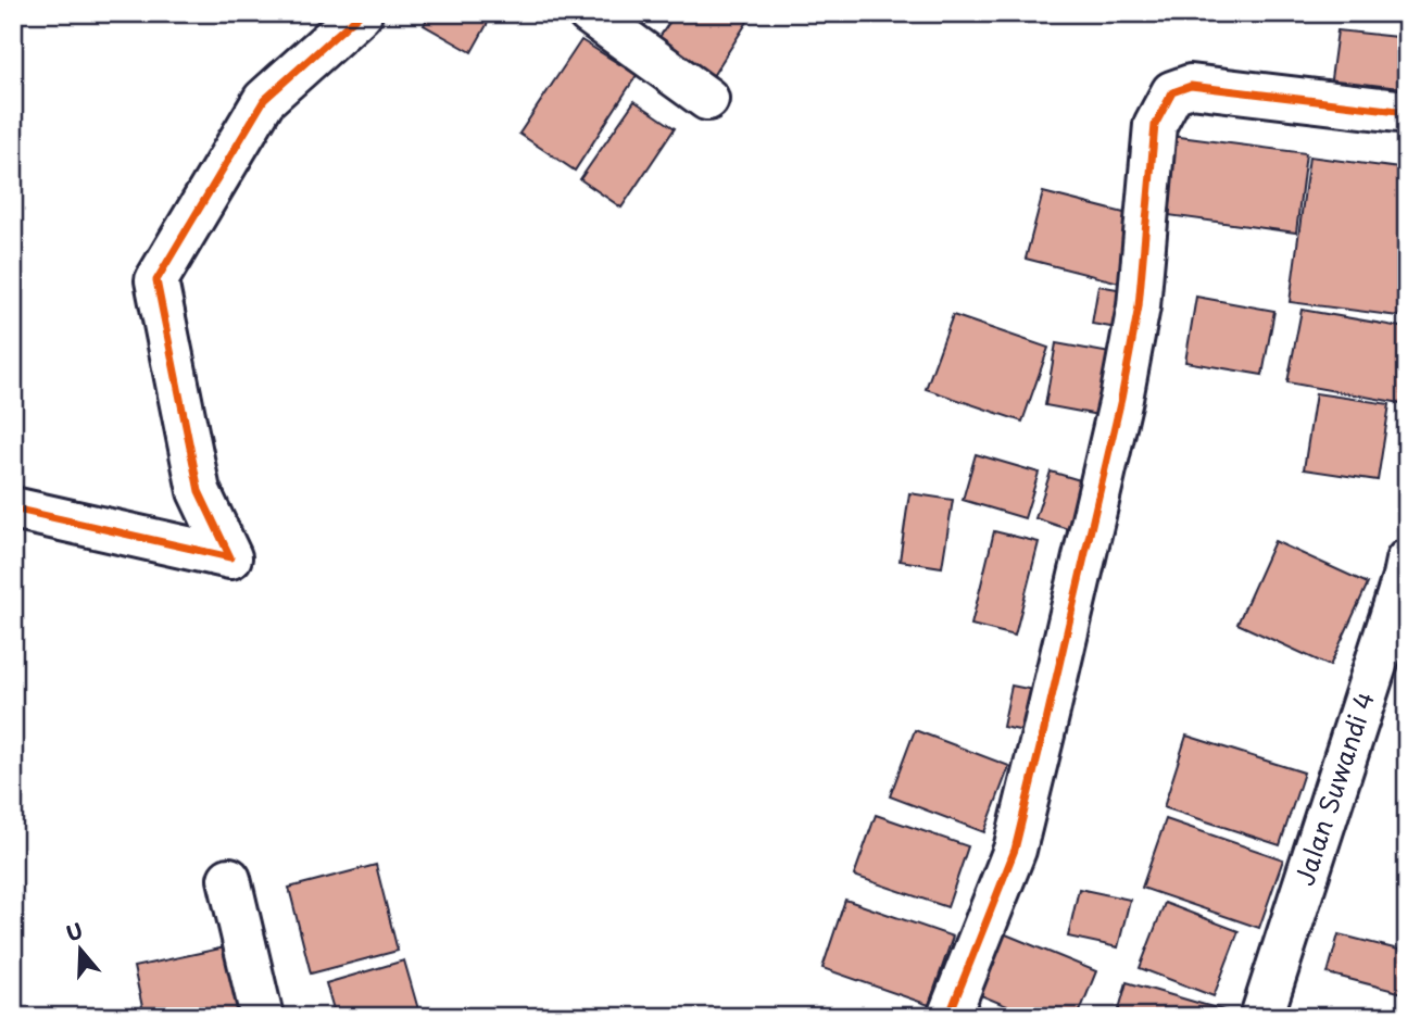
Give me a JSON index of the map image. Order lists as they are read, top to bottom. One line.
{"streets":{"street":["Jalan Suwandi 4"]},"north":"top"}
